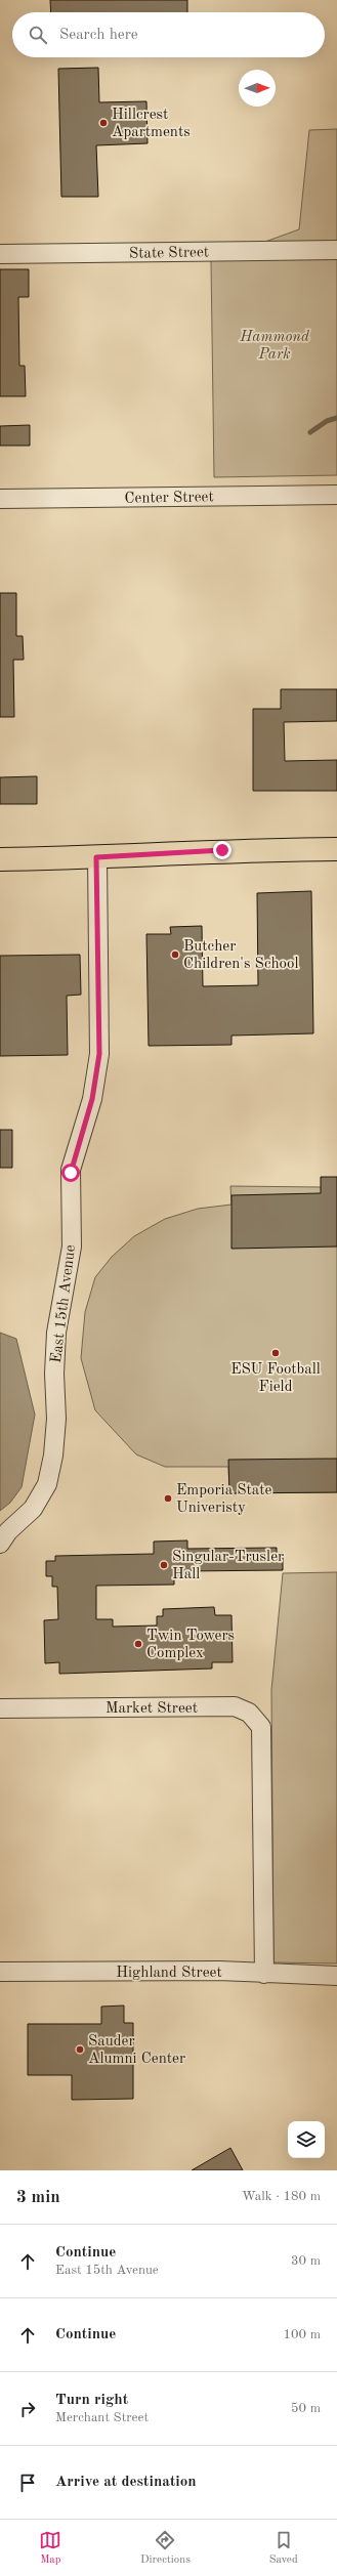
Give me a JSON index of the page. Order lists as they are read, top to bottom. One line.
{"streets":{"street":["State Street","Center Street","East 15th Avenue","Market Street","Highland Street"]},"crossings":[["Market Street","Highland Street"]],"parks":["Hammond Park"],"places":["Hillcrest Apartments","Butcher Children's School","ESU Football Field","Emporia State Univeristy","Singular-Trusler Hall","Twin Towers Complex","Sauder Alumni Center"],"north":"right","page":{"search":"Search here","heading":["3 min","Walk · 180 m"],"list":[["Continue","East 15th Avenue","30 m"],["Continue","100 m"],["Turn right","Merchant Street","50 m"],"Arrive at destination"],"nav":["Map","Directions","Saved"]}}
